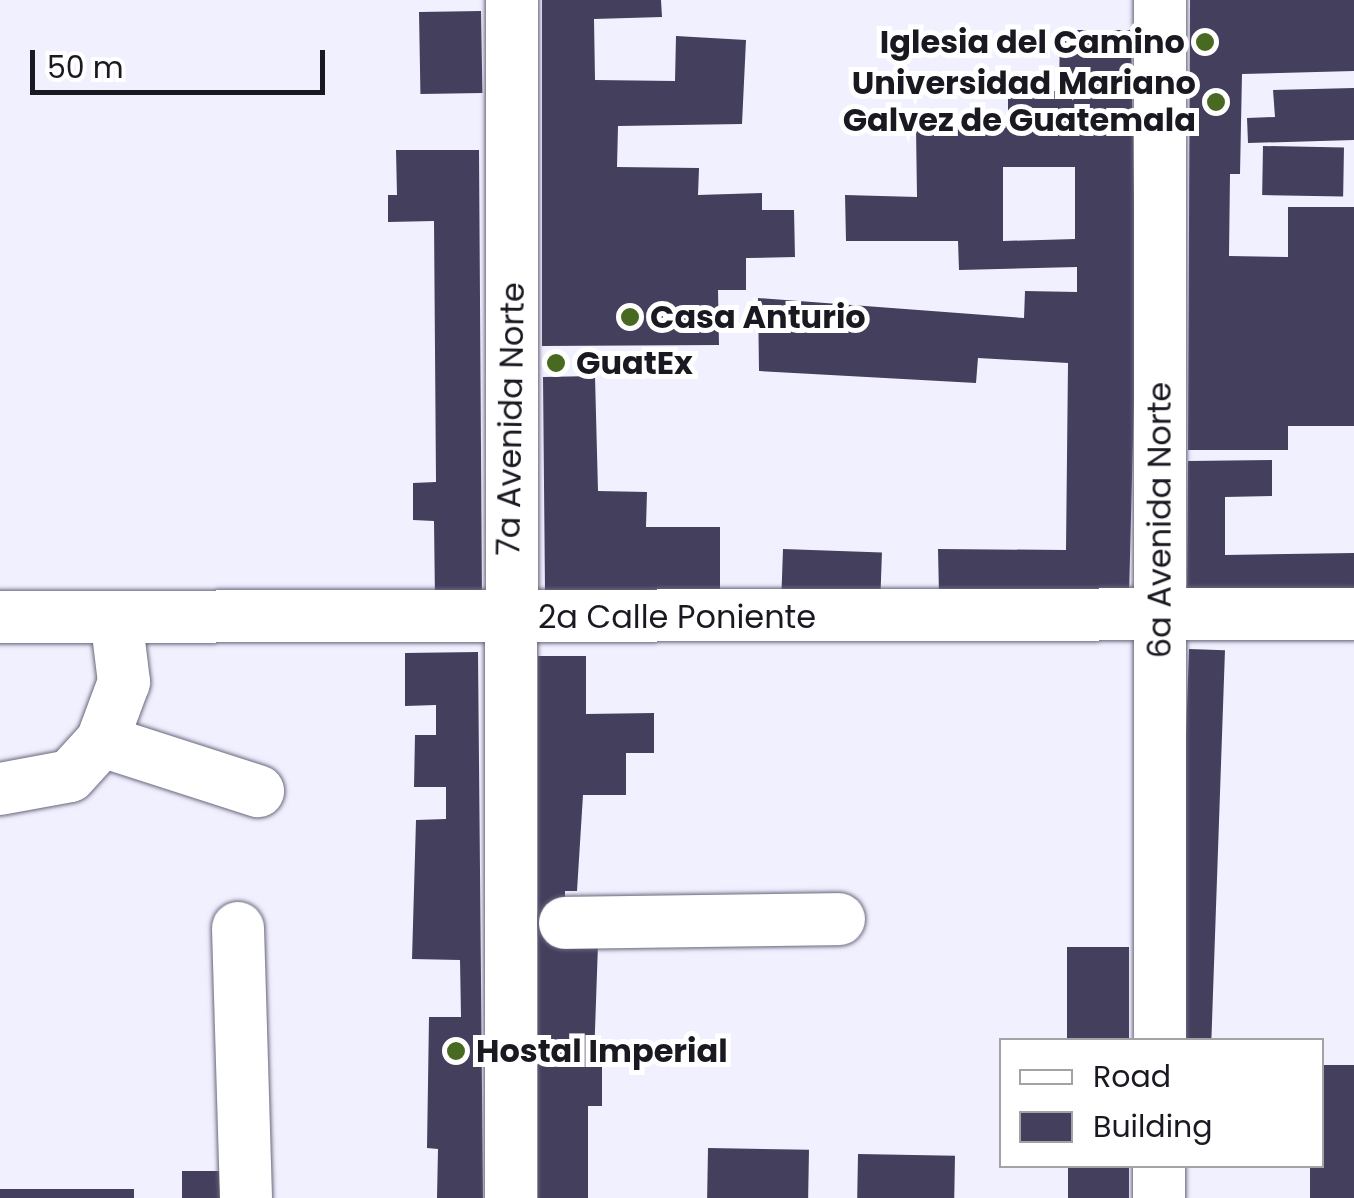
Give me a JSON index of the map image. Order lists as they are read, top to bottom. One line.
{"streets":{"street":["7a Avenida Norte","6a Avenida Norte","2a Calle Poniente"]},"crossings":[["7a Avenida Norte","2a Calle Poniente"],["6a Avenida Norte","2a Calle Poniente"]],"places":["Iglesia del Camino","Universidad Mariano Galvez de Guatemala","Casa Anturio","GuatEx","Hostal Imperial"],"legend":["Road","Building"],"scale_bar":"50 m"}
